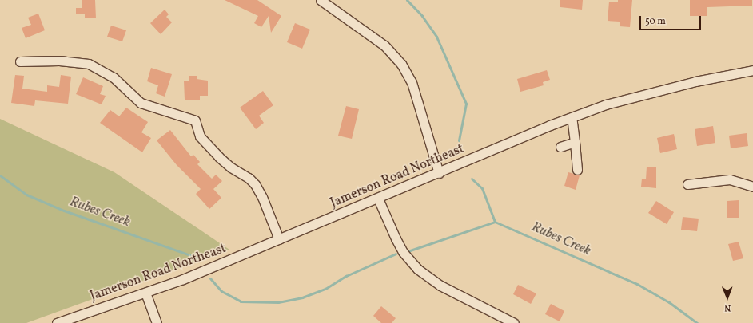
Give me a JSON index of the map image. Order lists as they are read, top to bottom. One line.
{"streets":{"street":["Jamerson Road Northeast"]},"water":["Rubes Creek"],"scale_bar":"50 m","north":"bottom"}
